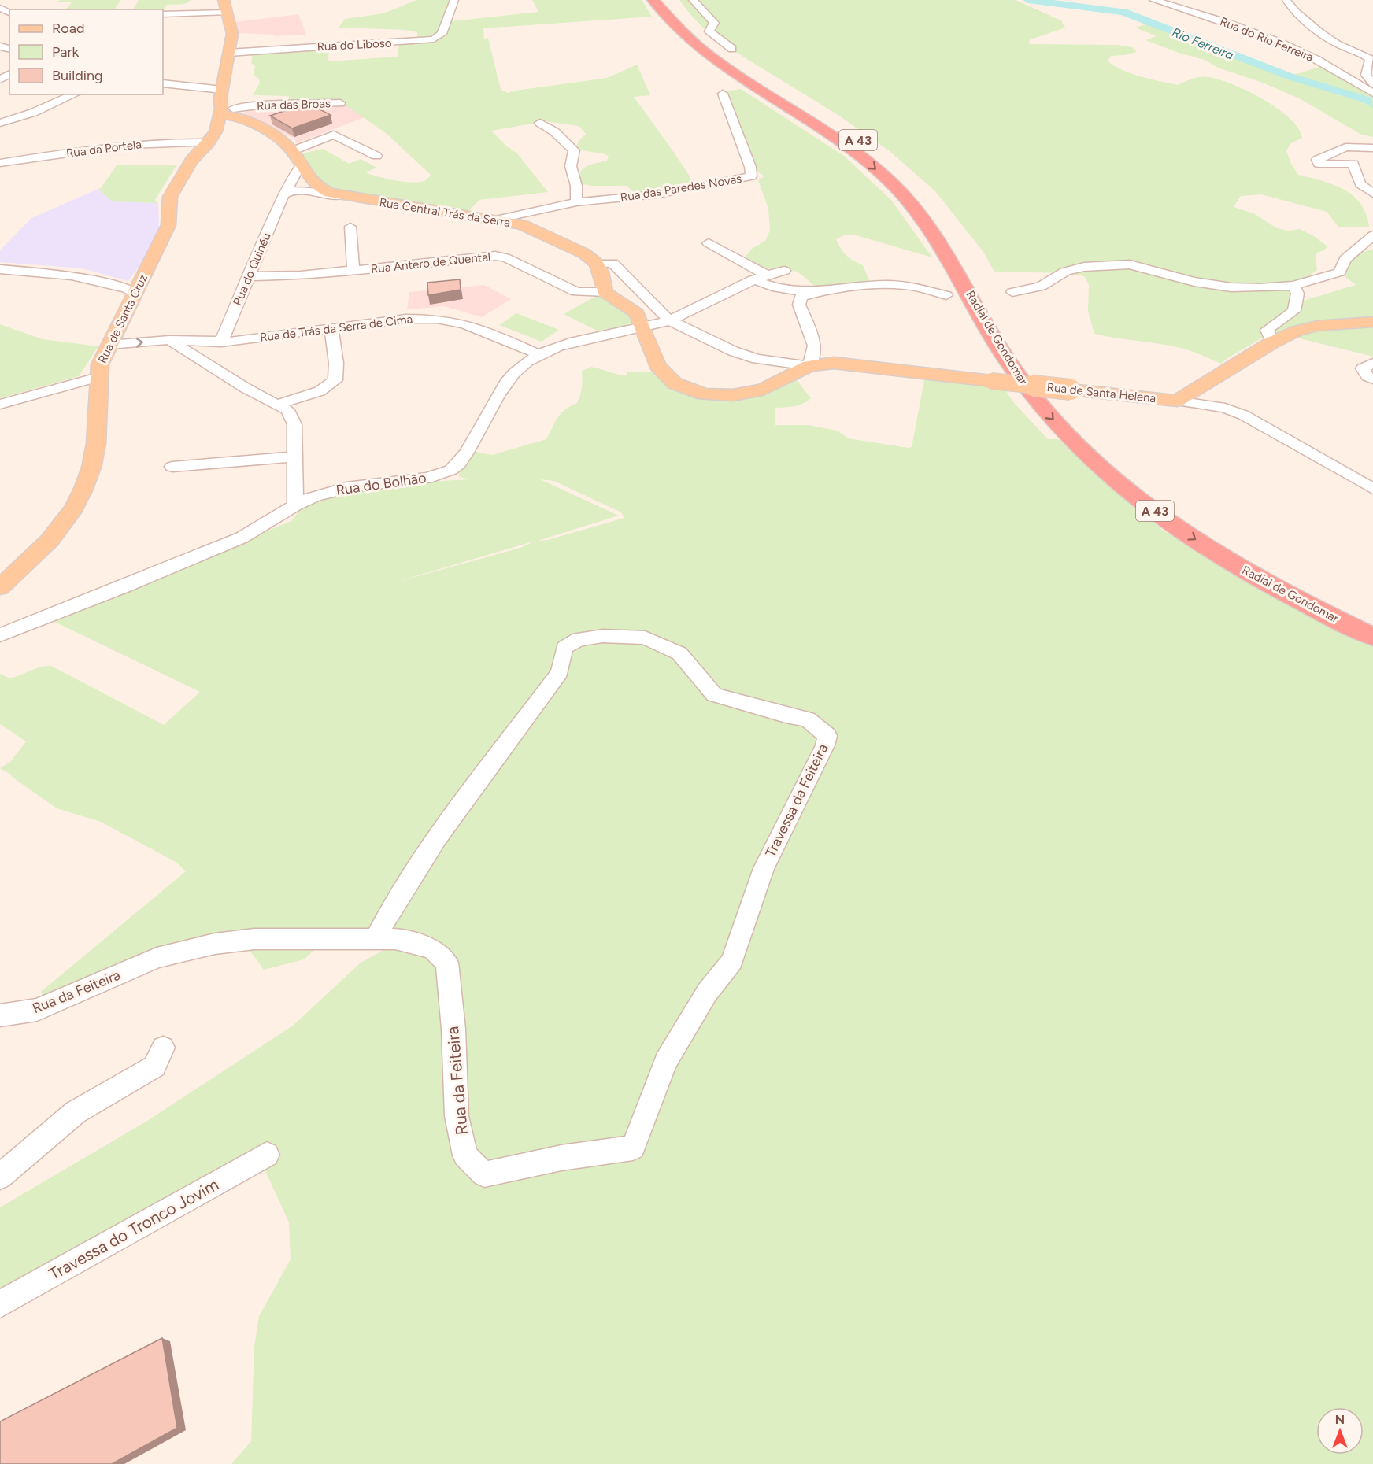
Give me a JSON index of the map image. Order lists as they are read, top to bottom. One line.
{"streets":{"highway":["A 43","Radial de Gondomar"],"main road":["Rua Central Trás da Serra","Rua de Santa Cruz","Rua de Santa Helena"],"street":["Rua do Rio Ferreira","Rua do Liboso","Rua das Broas","Rua da Portela","Rua das Paredes Novas","Rua Antero de Quental","Rua do Quinéu","Rua de Trás da Serra de Cima","Rua do Bolhão","Travessa da Feiteira","Rua da Feiteira","Travessa do Tronco Jovim"]},"crossings":[["Rua do Liboso","Rua de Santa Cruz"],["Rua das Broas","Rua Central Trás da Serra"],["Rua das Broas","Rua de Santa Cruz"],["Rua da Portela","Rua de Santa Cruz"],["Rua das Paredes Novas","Rua Central Trás da Serra"],["Rua Central Trás da Serra","Rua do Quinéu"],["Rua Central Trás da Serra","Rua de Santa Cruz"],["Rua Central Trás da Serra","Rua de Santa Helena"],["Rua Central Trás da Serra","Rua do Bolhão"],["Rua Antero de Quental","Rua do Quinéu"],["Rua Antero de Quental","Rua de Santa Helena"],["Rua do Quinéu","Rua de Trás da Serra de Cima"],["Rua de Santa Cruz","Rua de Trás da Serra de Cima"],["Rua de Trás da Serra de Cima","Rua do Bolhão"],["Rua de Santa Helena","Rua do Bolhão"],["Travessa da Feiteira","Rua da Feiteira"]],"water":["Rio Ferreira"],"legend":["Road","Park","Building"],"north":"top"}
